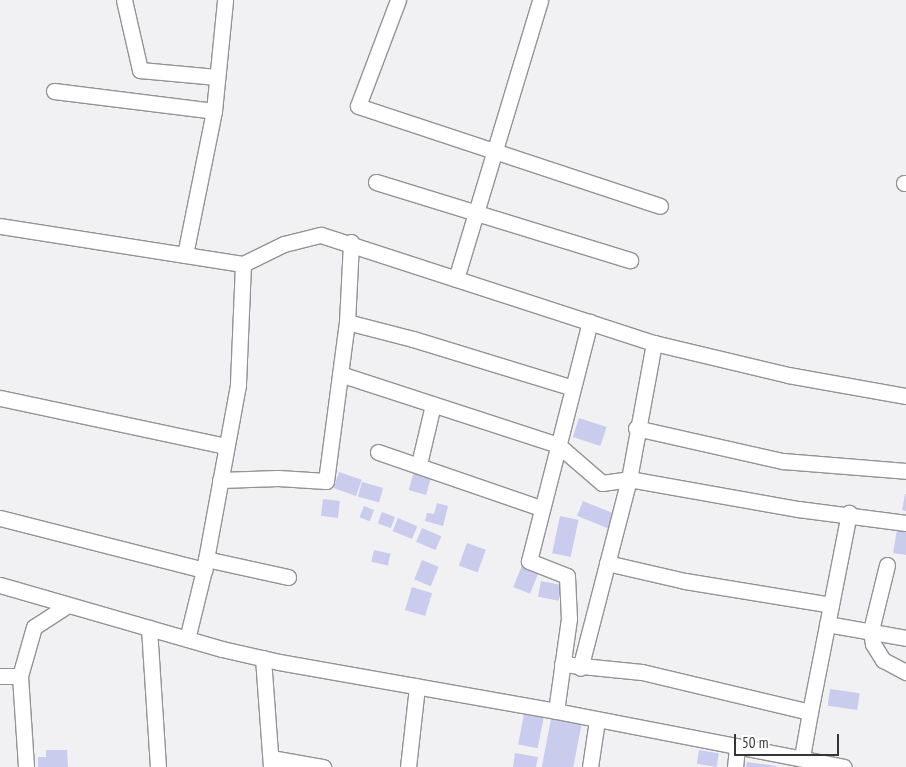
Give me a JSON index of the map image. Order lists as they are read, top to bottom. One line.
{"scale_bar":"50 m"}
